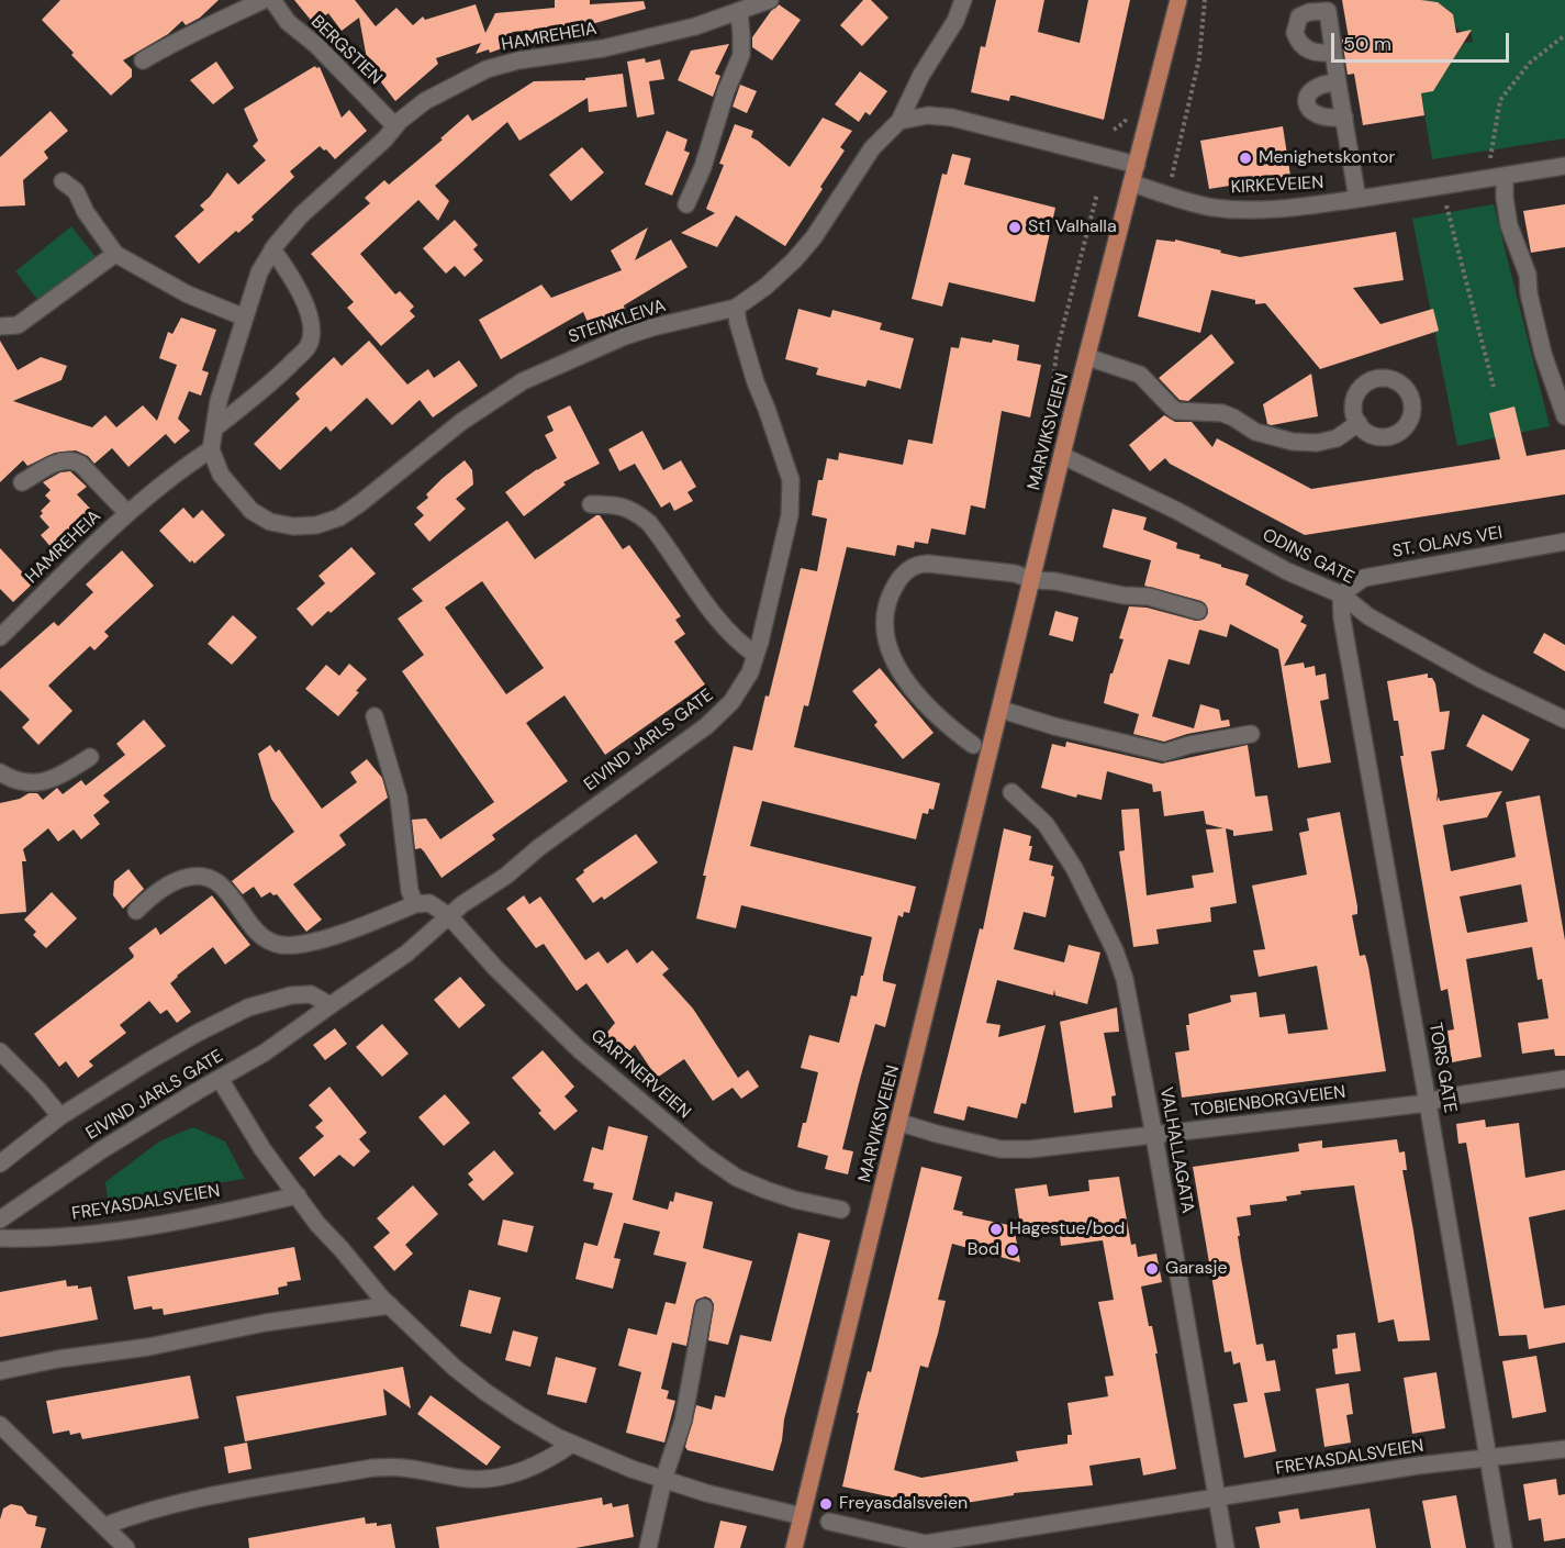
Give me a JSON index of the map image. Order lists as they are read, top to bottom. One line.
{"streets":{"main road":["MARVIKSVEIEN"],"street":["HAMREHEIA","BERGSTIEN","KIRKEVEIEN","STEINKLEIVA","ST. OLAVS VEI","ODINS GATE","EIVIND JARLS GATE","TORS GATE","GARTNERVEIEN","TOBIENBORGVEIEN","VALHALLAGATA","FREYASDALSVEIEN"]},"crossings":[["HAMREHEIA","BERGSTIEN"],["HAMREHEIA","STEINKLEIVA"],["KIRKEVEIEN","MARVIKSVEIEN"],["STEINKLEIVA","EIVIND JARLS GATE"],["MARVIKSVEIEN","ODINS GATE"],["MARVIKSVEIEN","TOBIENBORGVEIEN"],["ST. OLAVS VEI","ODINS GATE"],["ST. OLAVS VEI","TORS GATE"],["ODINS GATE","TORS GATE"],["EIVIND JARLS GATE","GARTNERVEIEN"],["TORS GATE","TOBIENBORGVEIEN"],["TORS GATE","FREYASDALSVEIEN"],["TOBIENBORGVEIEN","VALHALLAGATA"],["VALHALLAGATA","FREYASDALSVEIEN"]],"places":["Menighetskontor","St1 Valhalla","Hagestue/bod","Bod","Garasje","Freyasdalsveien"],"scale_bar":"50 m"}
